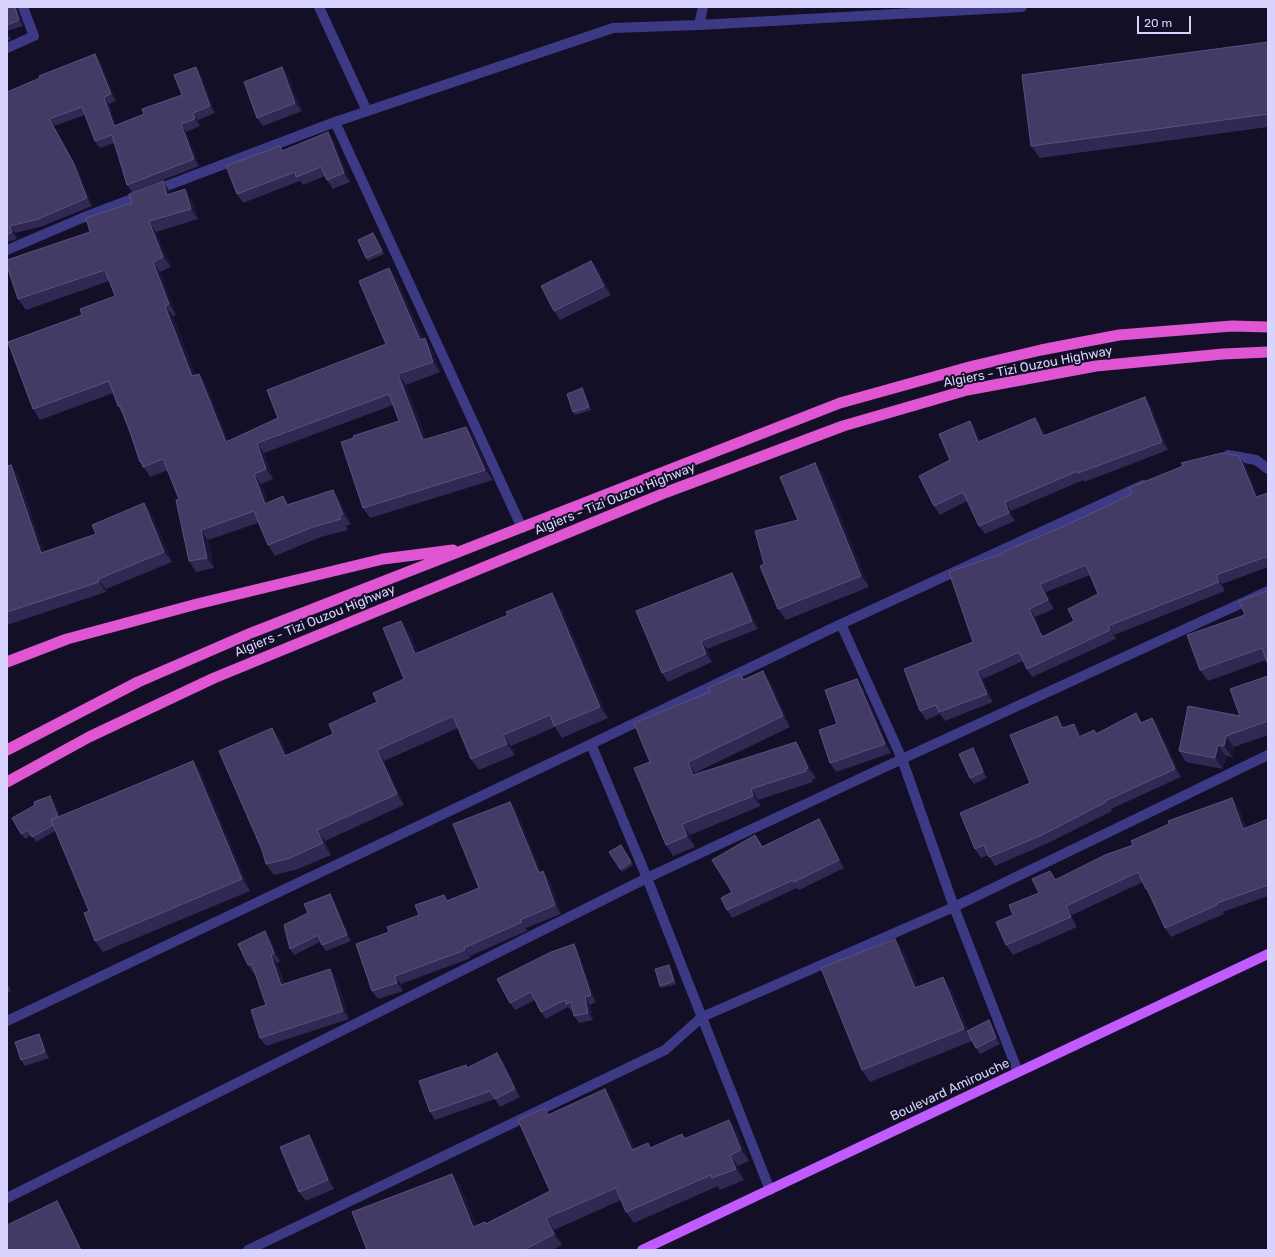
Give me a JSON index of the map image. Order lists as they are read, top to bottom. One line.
{"streets":{"highway":["Algiers - Tizi Ouzou Highway"],"main road":["Boulevard Amirouche"]},"scale_bar":"20 m"}
